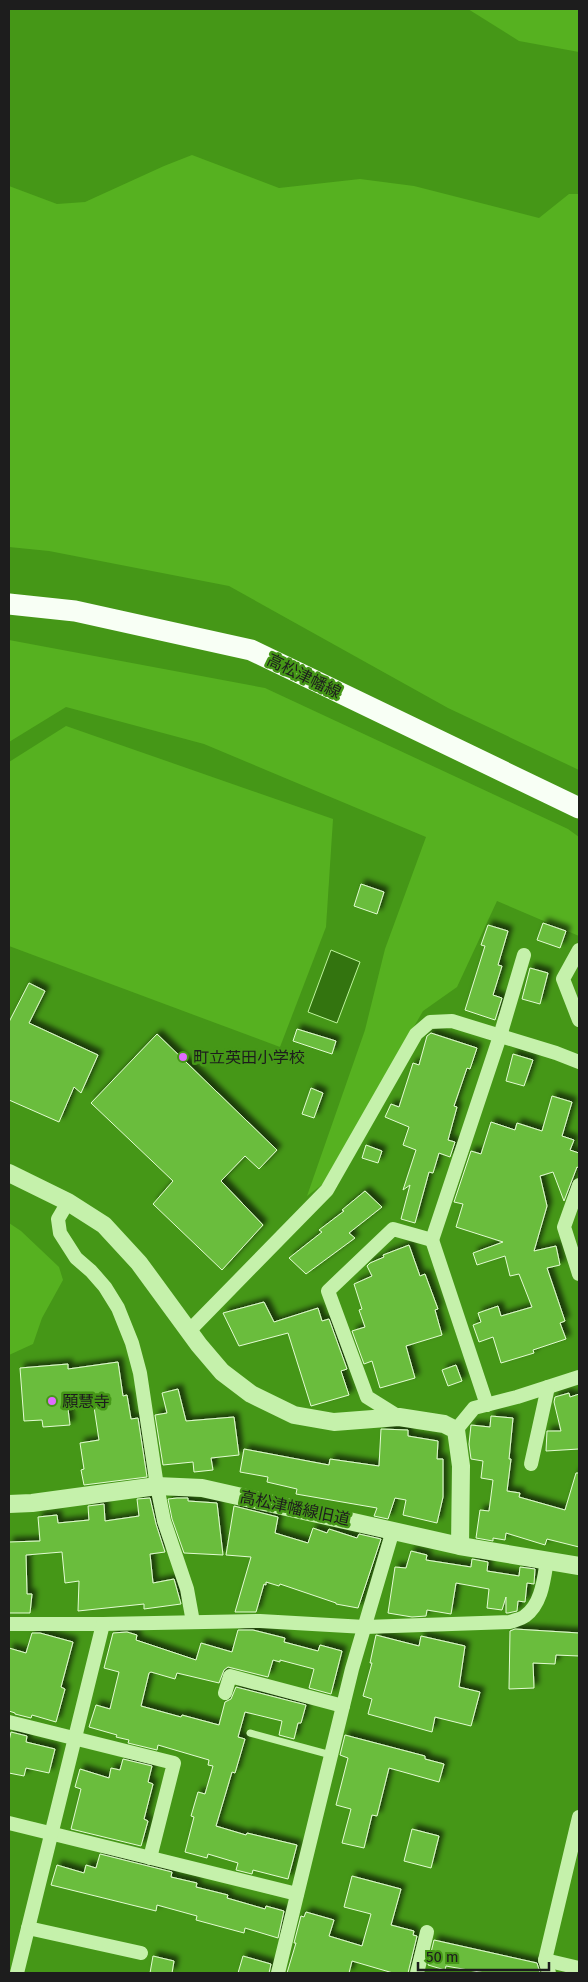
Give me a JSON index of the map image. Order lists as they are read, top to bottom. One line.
{"streets":{"main road":["高松津幡線"],"street":["高松津幡線旧道"]},"places":["町立英田小学校","願慧寺"],"scale_bar":"50 m"}
